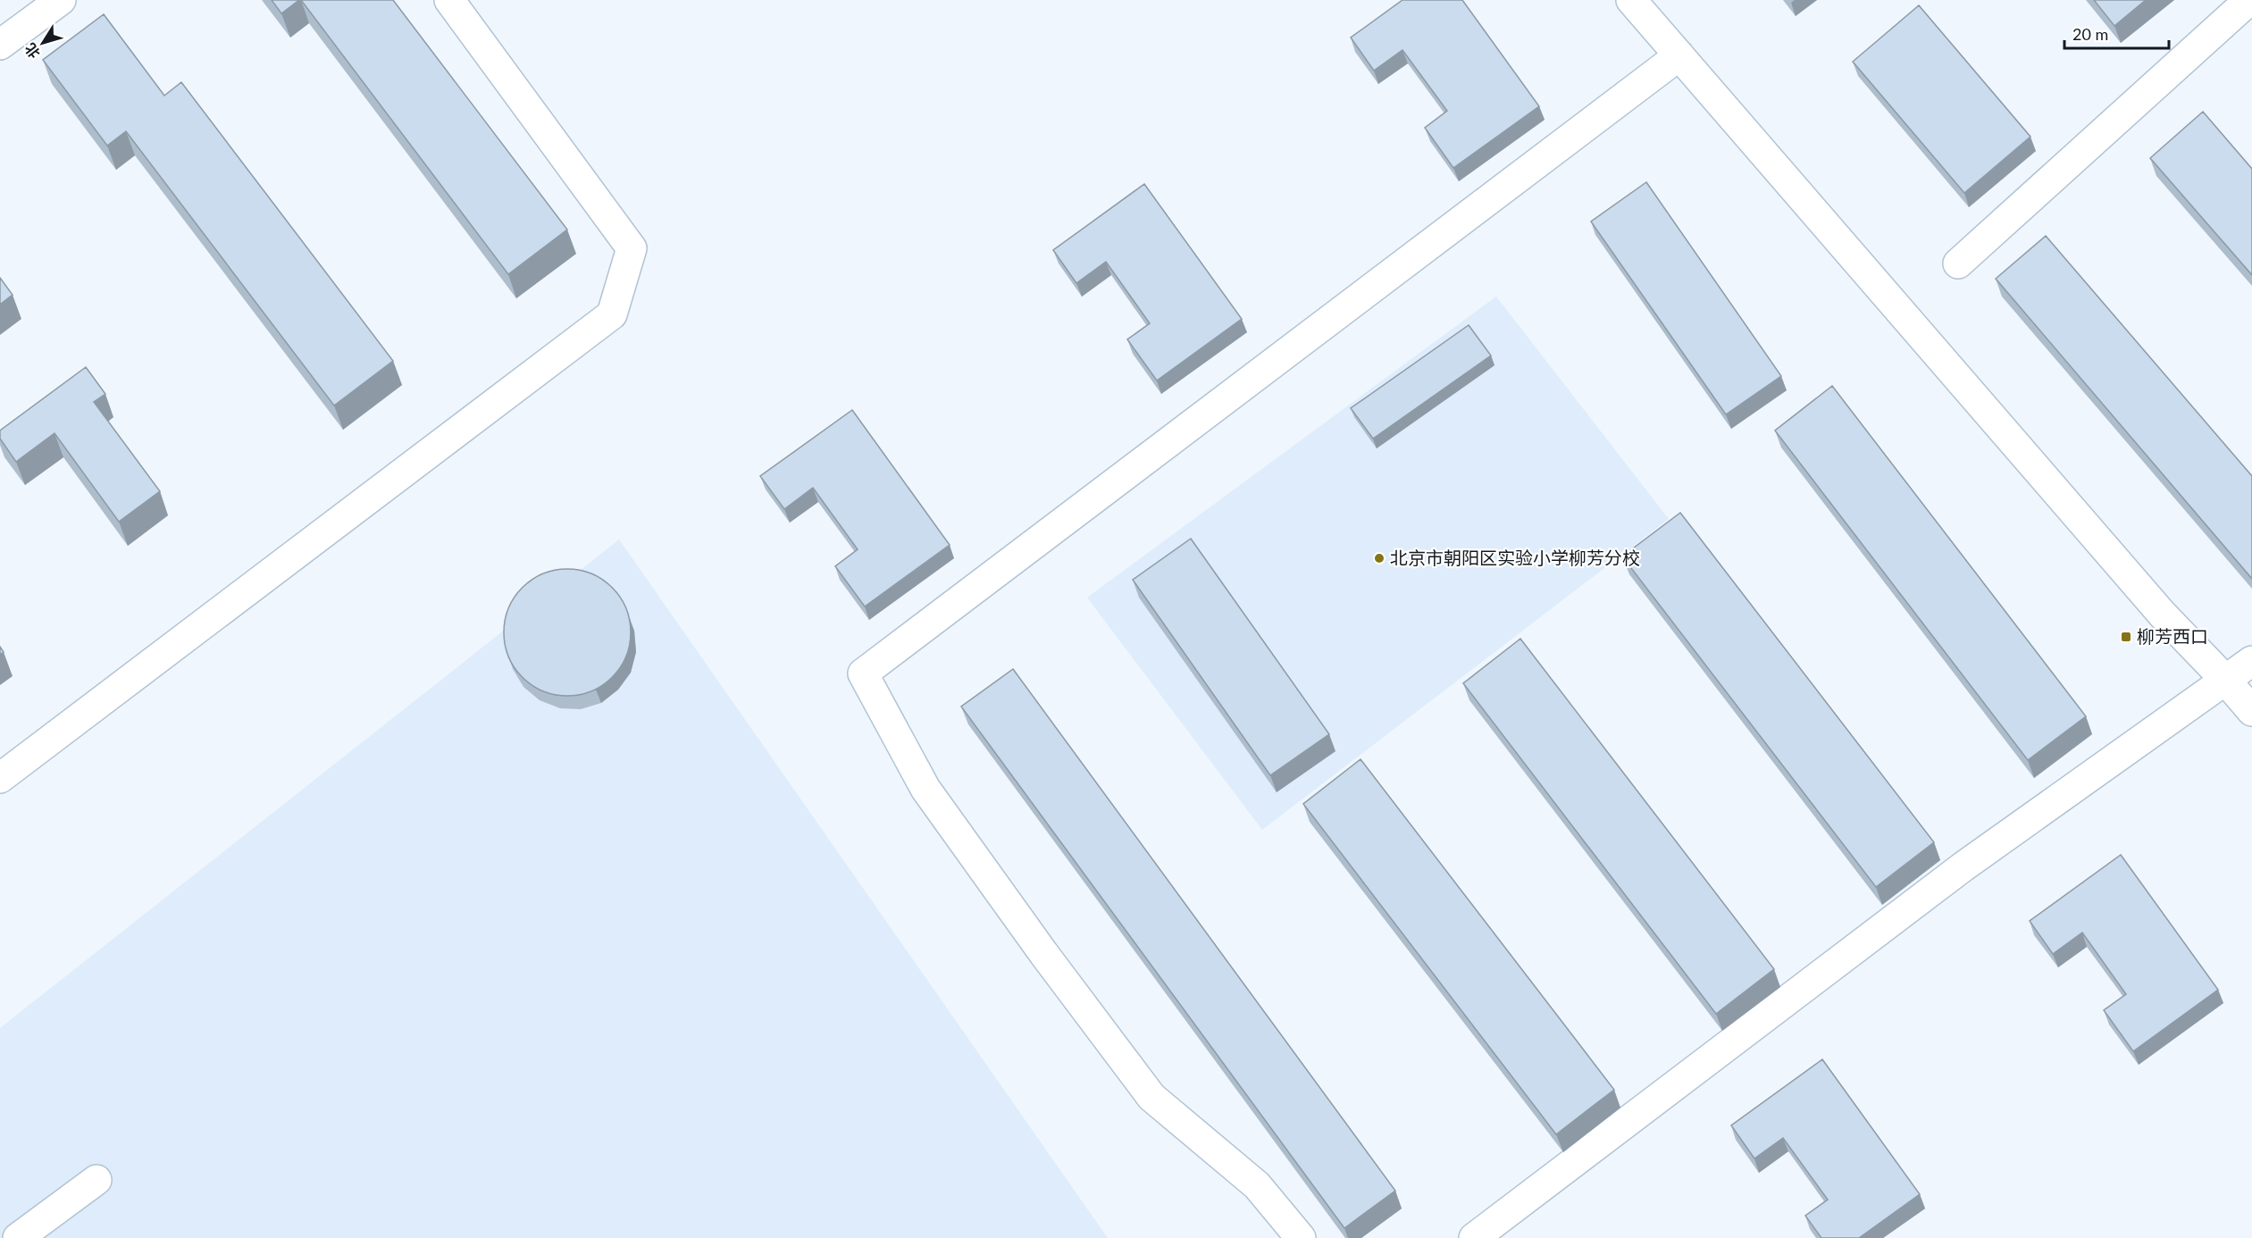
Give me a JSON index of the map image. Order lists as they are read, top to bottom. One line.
{"places":{"other":["北京市朝阳区实验小学柳芳分校"],"transit":["柳芳西口"]},"scale_bar":"20 m","north":"bottom left"}
